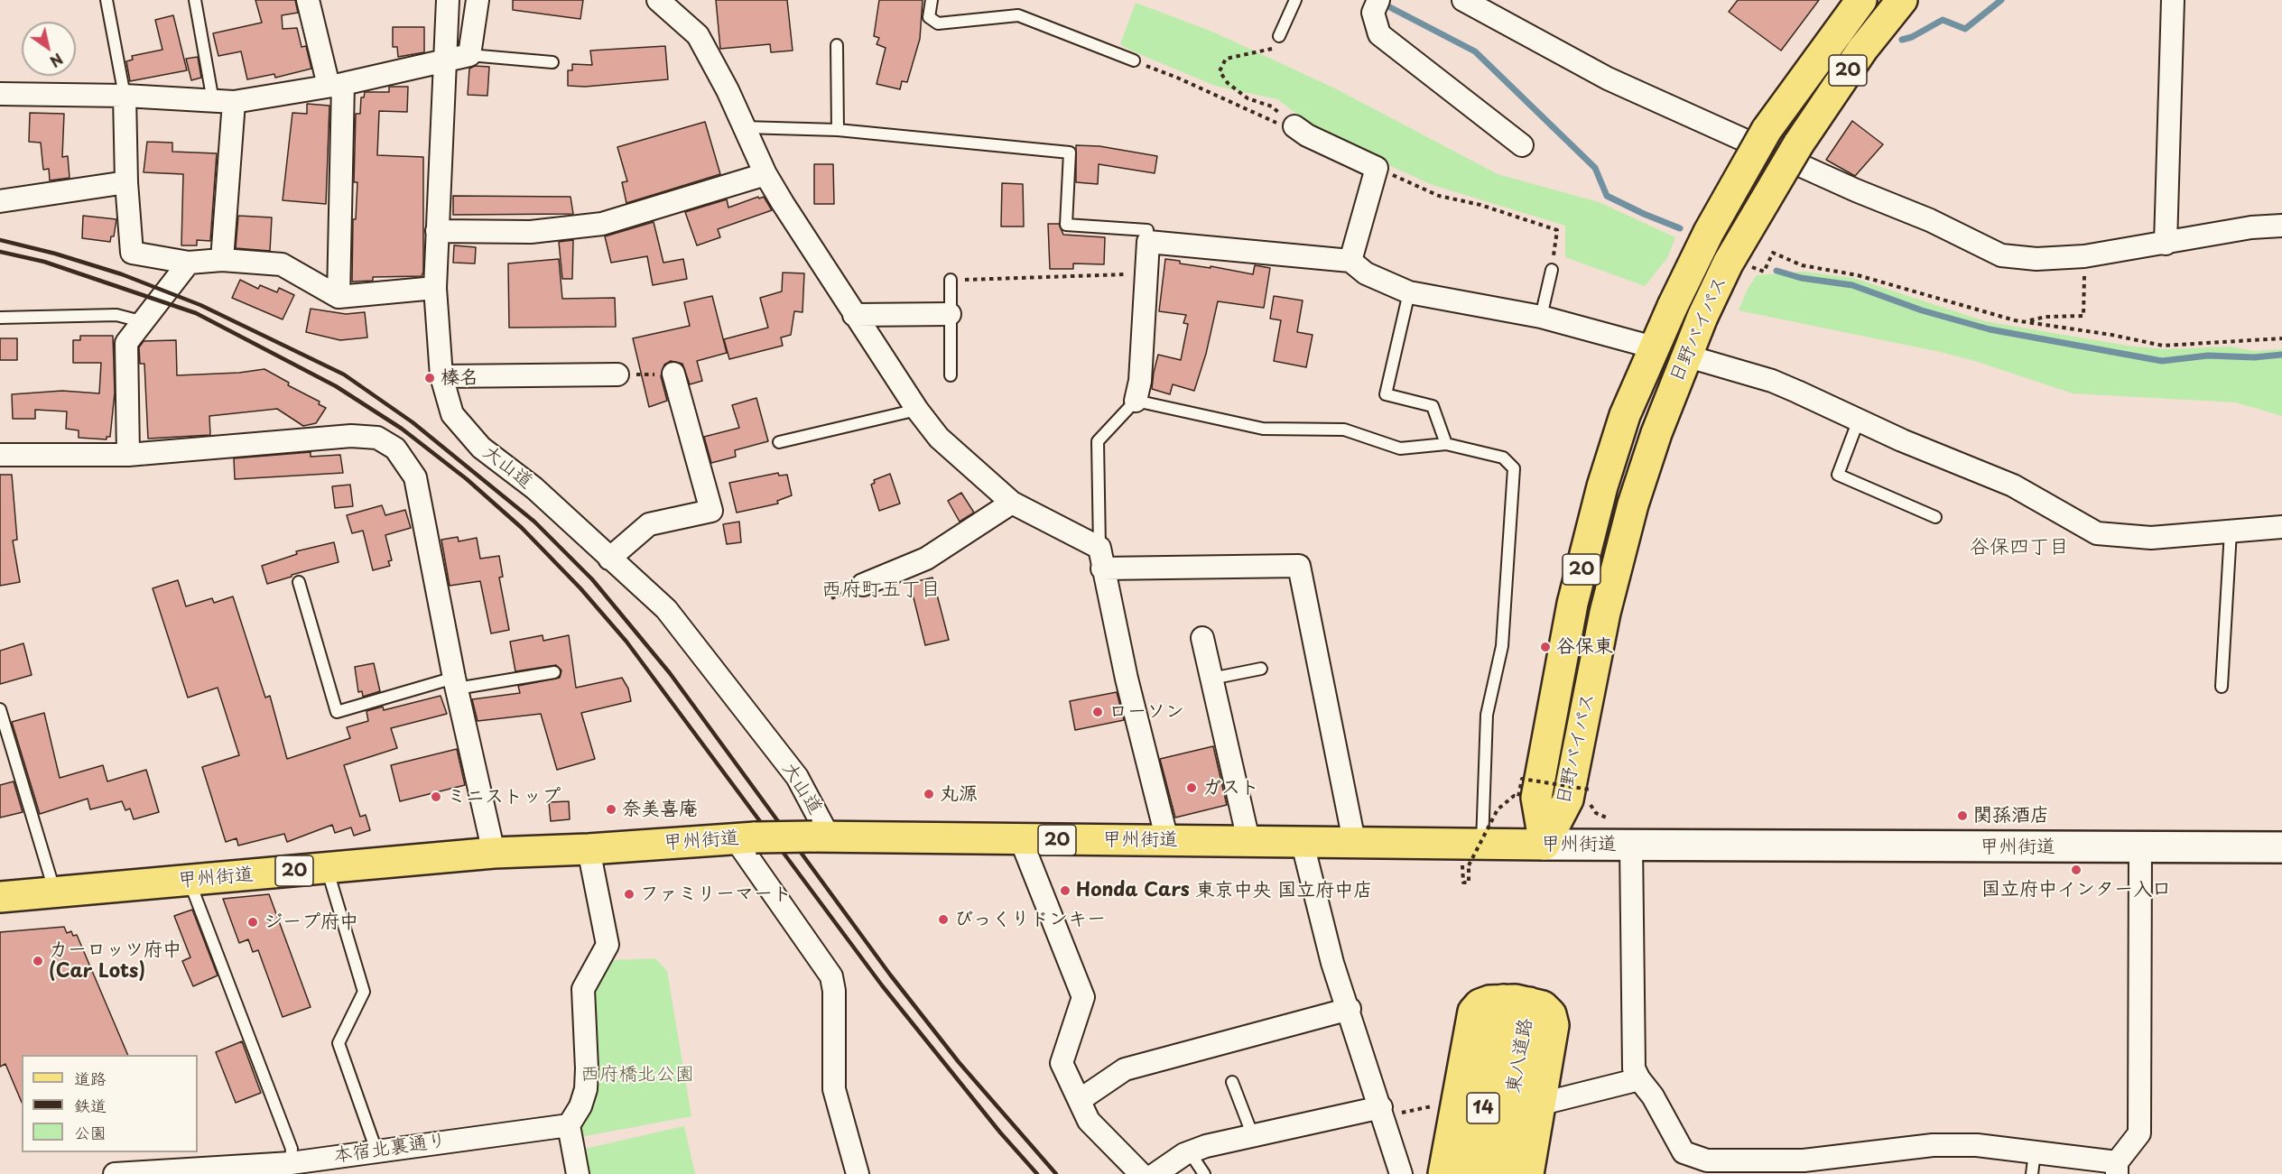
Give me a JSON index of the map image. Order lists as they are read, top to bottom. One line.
{"streets":{"main road":["20","日野バイパス","甲州街道","東八道路","14"],"street":["大山道","本宿北裏通り"]},"crossings":[["日野バイパス","甲州街道"],["大山道","甲州街道"]],"districts":["谷保四丁目","西府町五丁目"],"parks":["西府橋北公園"],"places":["榛名","谷保東","ローソン","ガスト","丸源","ミニストップ","奈美喜庵","関孫酒店","国立府中インター入口","Honda Cars 東京中央 国立府中店","ファミリーマート","びっくりドンキー","ジープ府中","カーロッツ府中 (Car Lots)"],"legend":["道路","鉄道","公園"],"north":"bottom right"}
